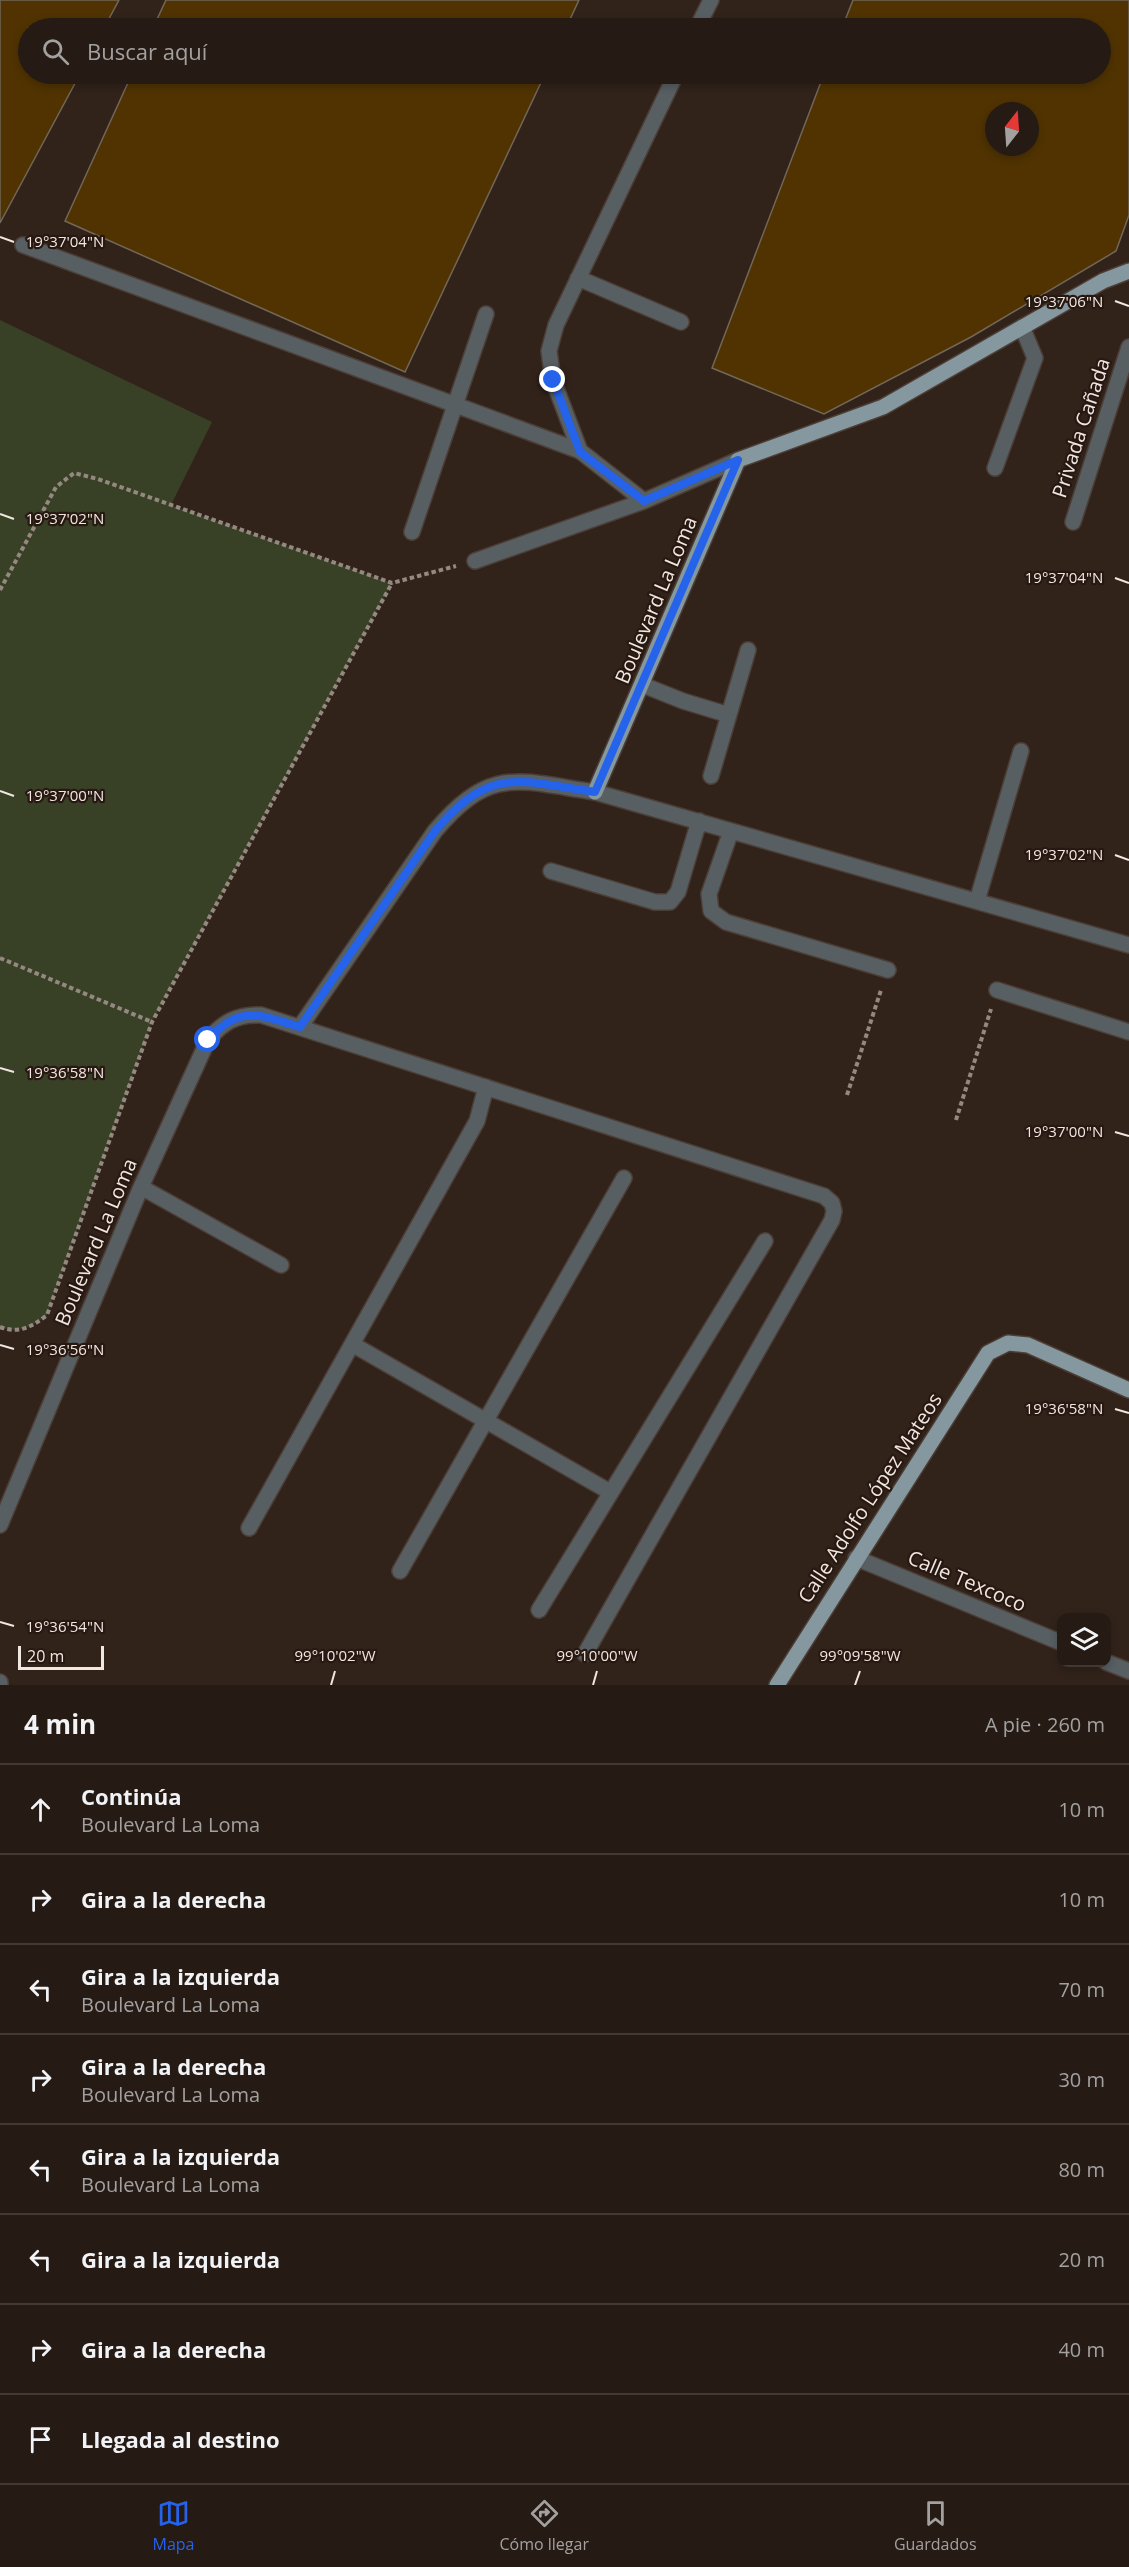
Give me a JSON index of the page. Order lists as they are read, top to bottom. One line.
{"streets":{"main road":["Boulevard La Loma","Calle Adolfo López Mateos"],"street":["Privada Cañada","Calle Texcoco"]},"crossings":[["Calle Adolfo López Mateos","Calle Texcoco"]],"scale_bar":"20 m","north":"top","page":{"search":"Buscar aquí","scale":"20 m","heading":["4 min","A pie · 260 m"],"list":[["Continúa","Boulevard La Loma","10 m"],["Gira a la derecha","10 m"],["Gira a la izquierda","Boulevard La Loma","70 m"],["Gira a la derecha","Boulevard La Loma","30 m"],["Gira a la izquierda","Boulevard La Loma","80 m"],["Gira a la izquierda","20 m"],["Gira a la derecha","40 m"],"Llegada al destino"],"nav":["Mapa","Cómo llegar","Guardados"]},"coordinates":["19°37'04\"N","19°37'06\"N","19°37'02\"N","19°37'00\"N","19°36'58\"N","19°36'56\"N","19°36'54\"N","99°10'02\"W","99°10'00\"W","99°09'58\"W"]}
